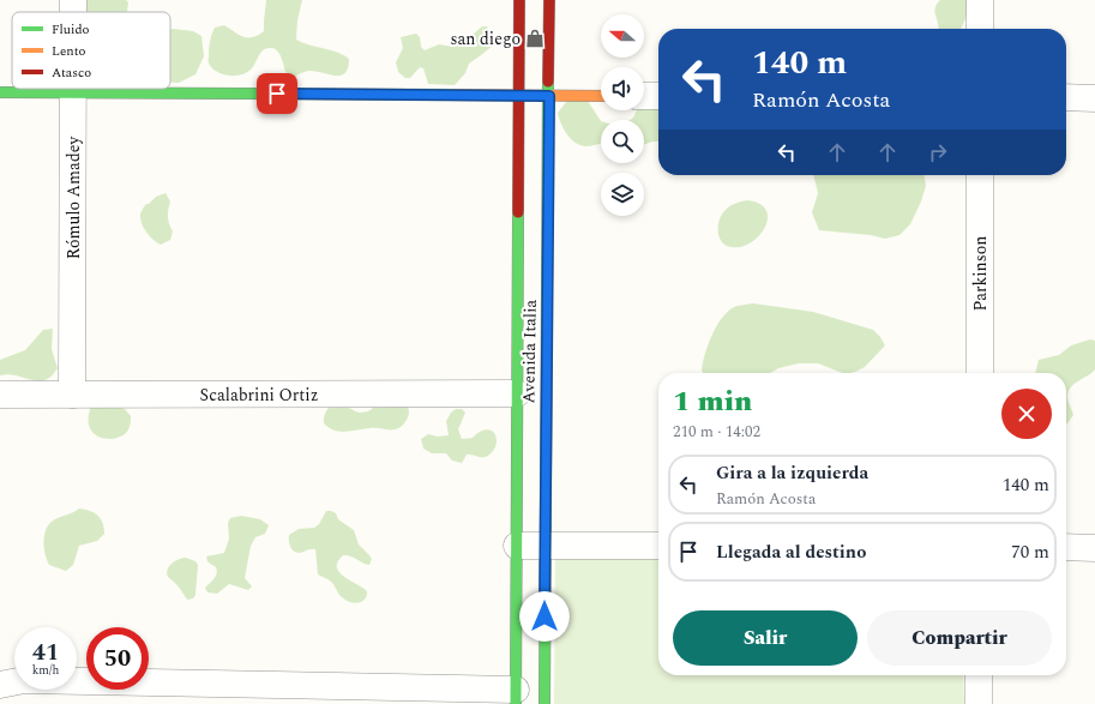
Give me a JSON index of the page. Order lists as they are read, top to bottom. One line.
{"streets":{"main road":["Avenida Italia"],"street":["Rómulo Amadey","Parkinson","Scalabrini Ortiz"]},"crossings":[["Rómulo Amadey","Scalabrini Ortiz"],["Avenida Italia","Scalabrini Ortiz"]],"places":{"shop":["san diego"]},"legend":["Fluido","Lento","Atasco"],"north":"left","page":{"turn":["140 m","Ramón Acosta"],"heading":["1 min","210 m · 14:02"],"list":[{"name":"Gira a la izquierda","note":"Ramón Acosta","value":"140 m"},{"name":"Llegada al destino","value":"70 m"}],"buttons":["Salir","Compartir"],"speed":"41 km/h","limit":"50"}}
